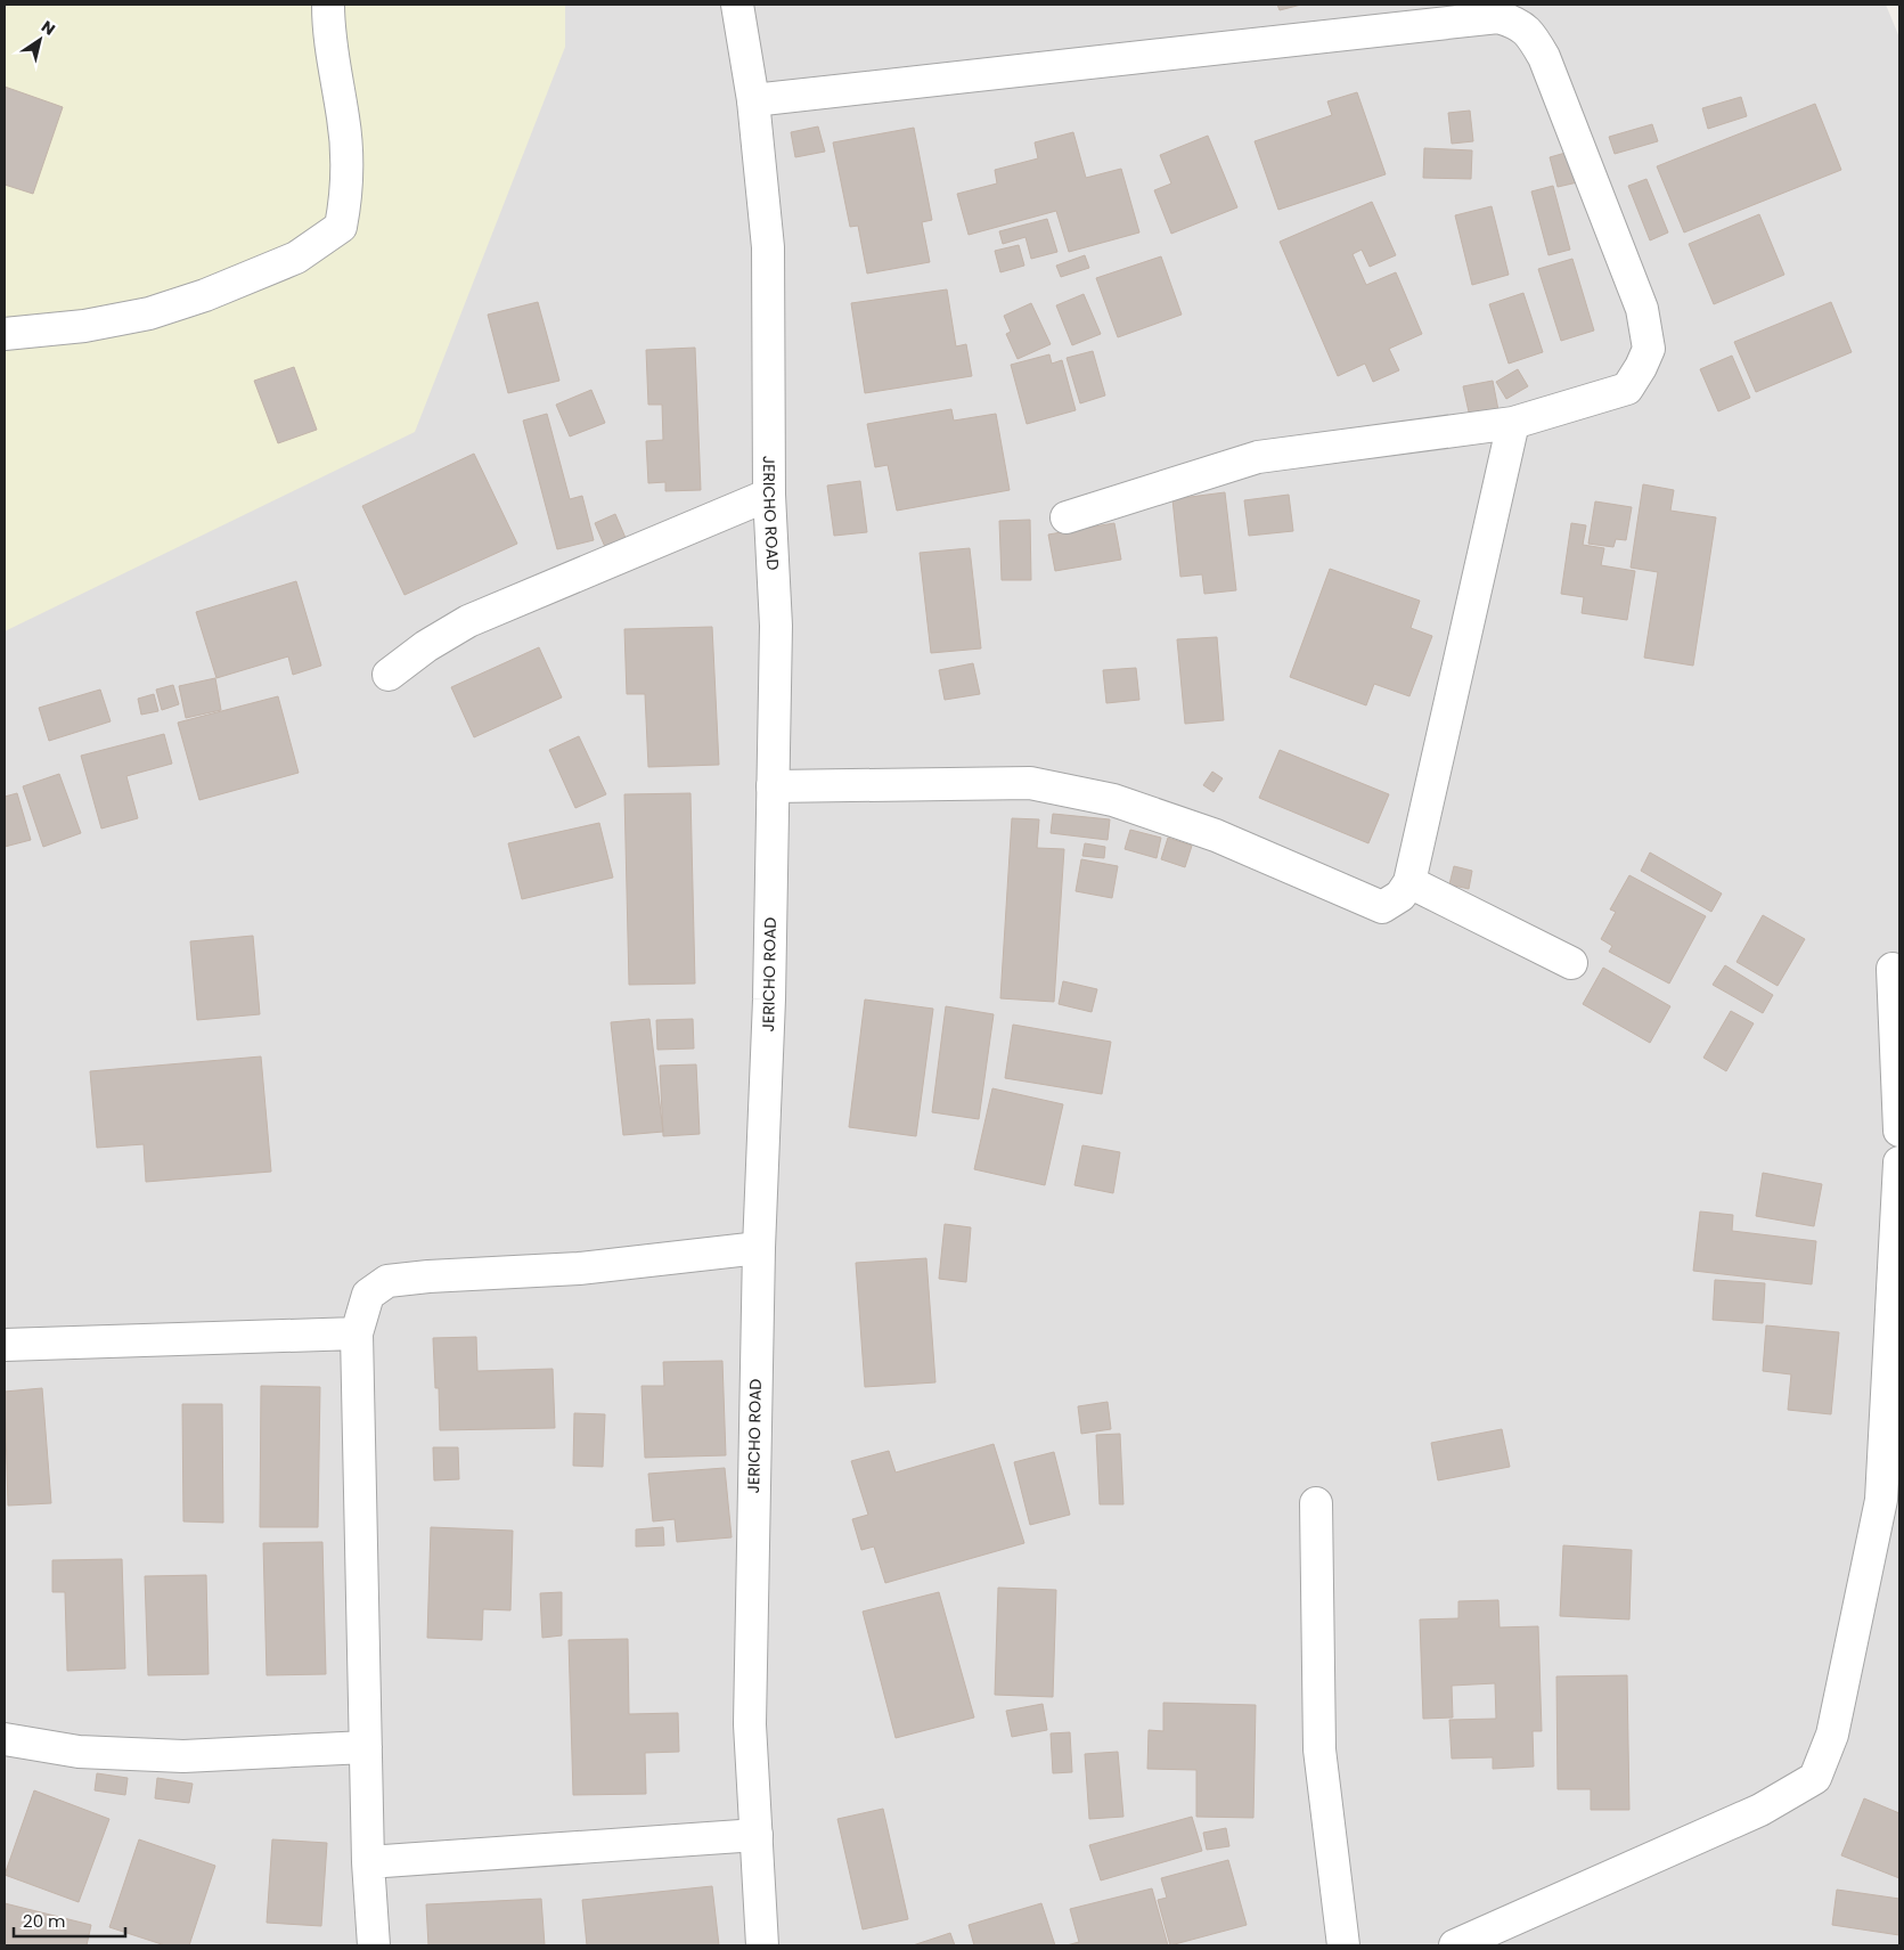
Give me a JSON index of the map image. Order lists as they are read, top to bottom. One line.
{"streets":{"street":["JERICHO ROAD"]},"scale_bar":"20 m","north":"top right"}
